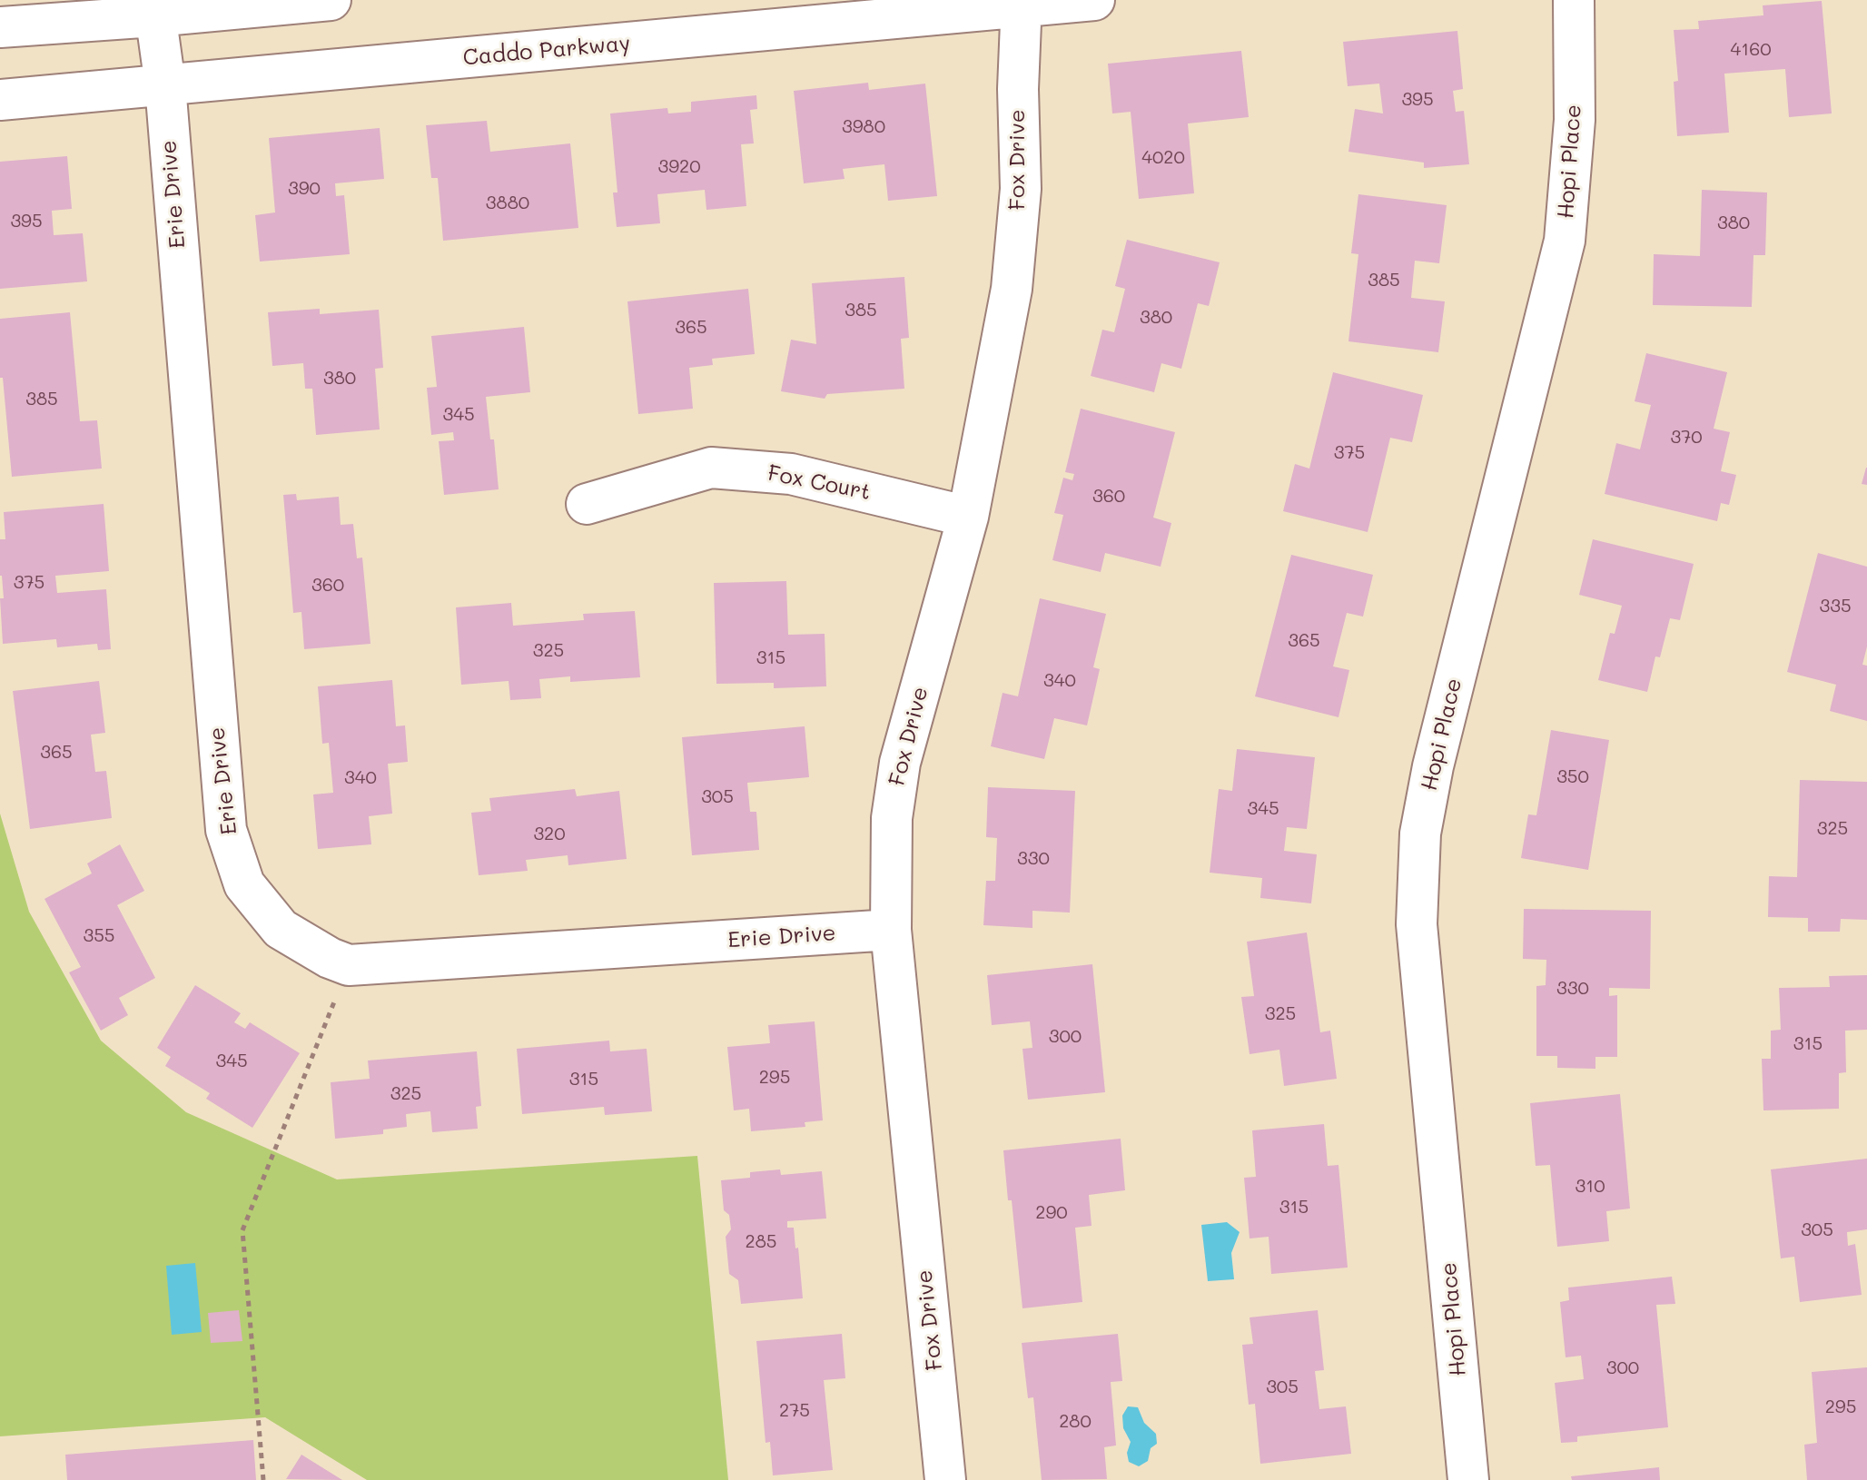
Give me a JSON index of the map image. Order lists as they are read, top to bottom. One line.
{"streets":{"street":["Caddo Parkway","Fox Drive","Hopi Place","Erie Drive","Fox Court"]},"crossings":[["Caddo Parkway","Fox Drive"],["Caddo Parkway","Erie Drive"],["Fox Drive","Erie Drive"],["Fox Drive","Fox Court"]],"house_numbers":["4160","395","3980","4020","3920","390","3880","395","380","385","385","380","365","380","385","345","370","375","360","375","360","335","365","325","315","340","365","350","340","305","345","325","320","330","355","330","325","300","315","345","295","315","325","310","315","290","305","285","300","305","295","275","280"]}
